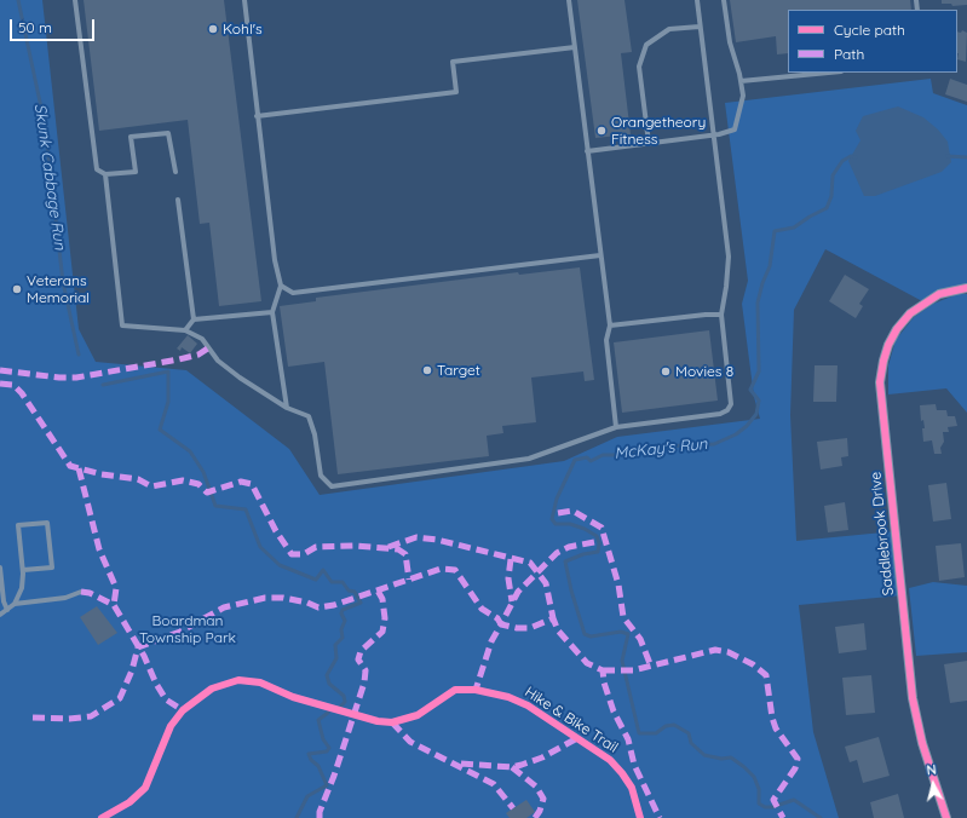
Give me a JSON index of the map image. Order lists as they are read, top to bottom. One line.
{"streets":{"street":["Saddlebrook Drive"],"cycle path":["Hike & Bike Trail"]},"water":["Skunk Cabbage Run","McKay's Run"],"parks":["Boardman Township Park"],"places":["Kohl's","Orangetheory Fitness","Veterans Memorial","Target","Movies 8"],"legend":["Cycle path","Path"],"scale_bar":"50 m","north":"top"}
